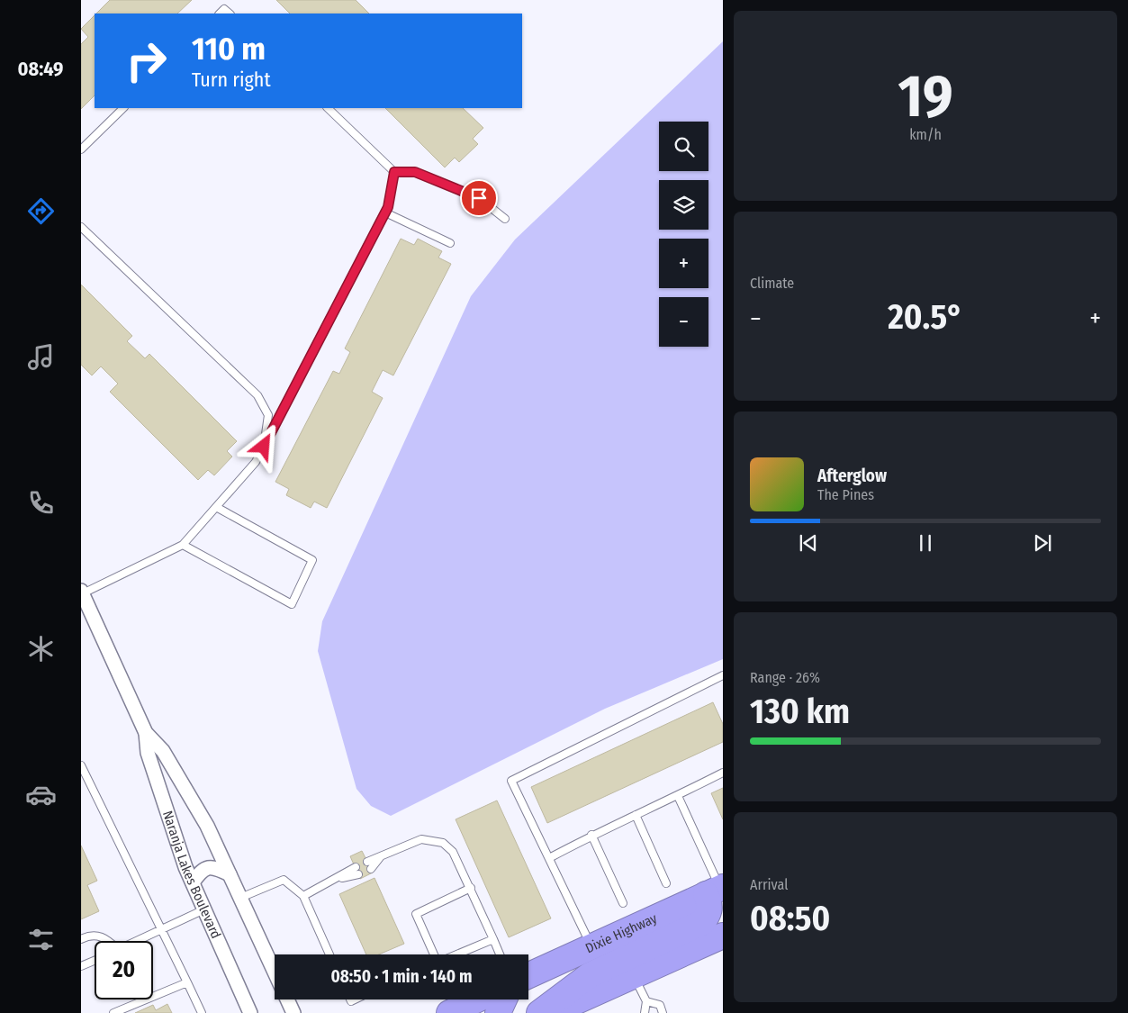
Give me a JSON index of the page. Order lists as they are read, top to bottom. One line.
{"streets":{"highway":["Dixie Highway"],"street":["Naranja Lakes Boulevard"]},"page":{"tabs":"08:49","tile":[["19","km/h"],"Climate",["Range · 26%","130 km"],["Arrival","08:50"]],"turn":["110 m","Turn right"],"map_buttons":["+","−"],"heat":["−","20.5°","+"],"song":["Afterglow","The Pines"],"limit":"20","trip":"08:50 · 1 min · 140 m"}}
